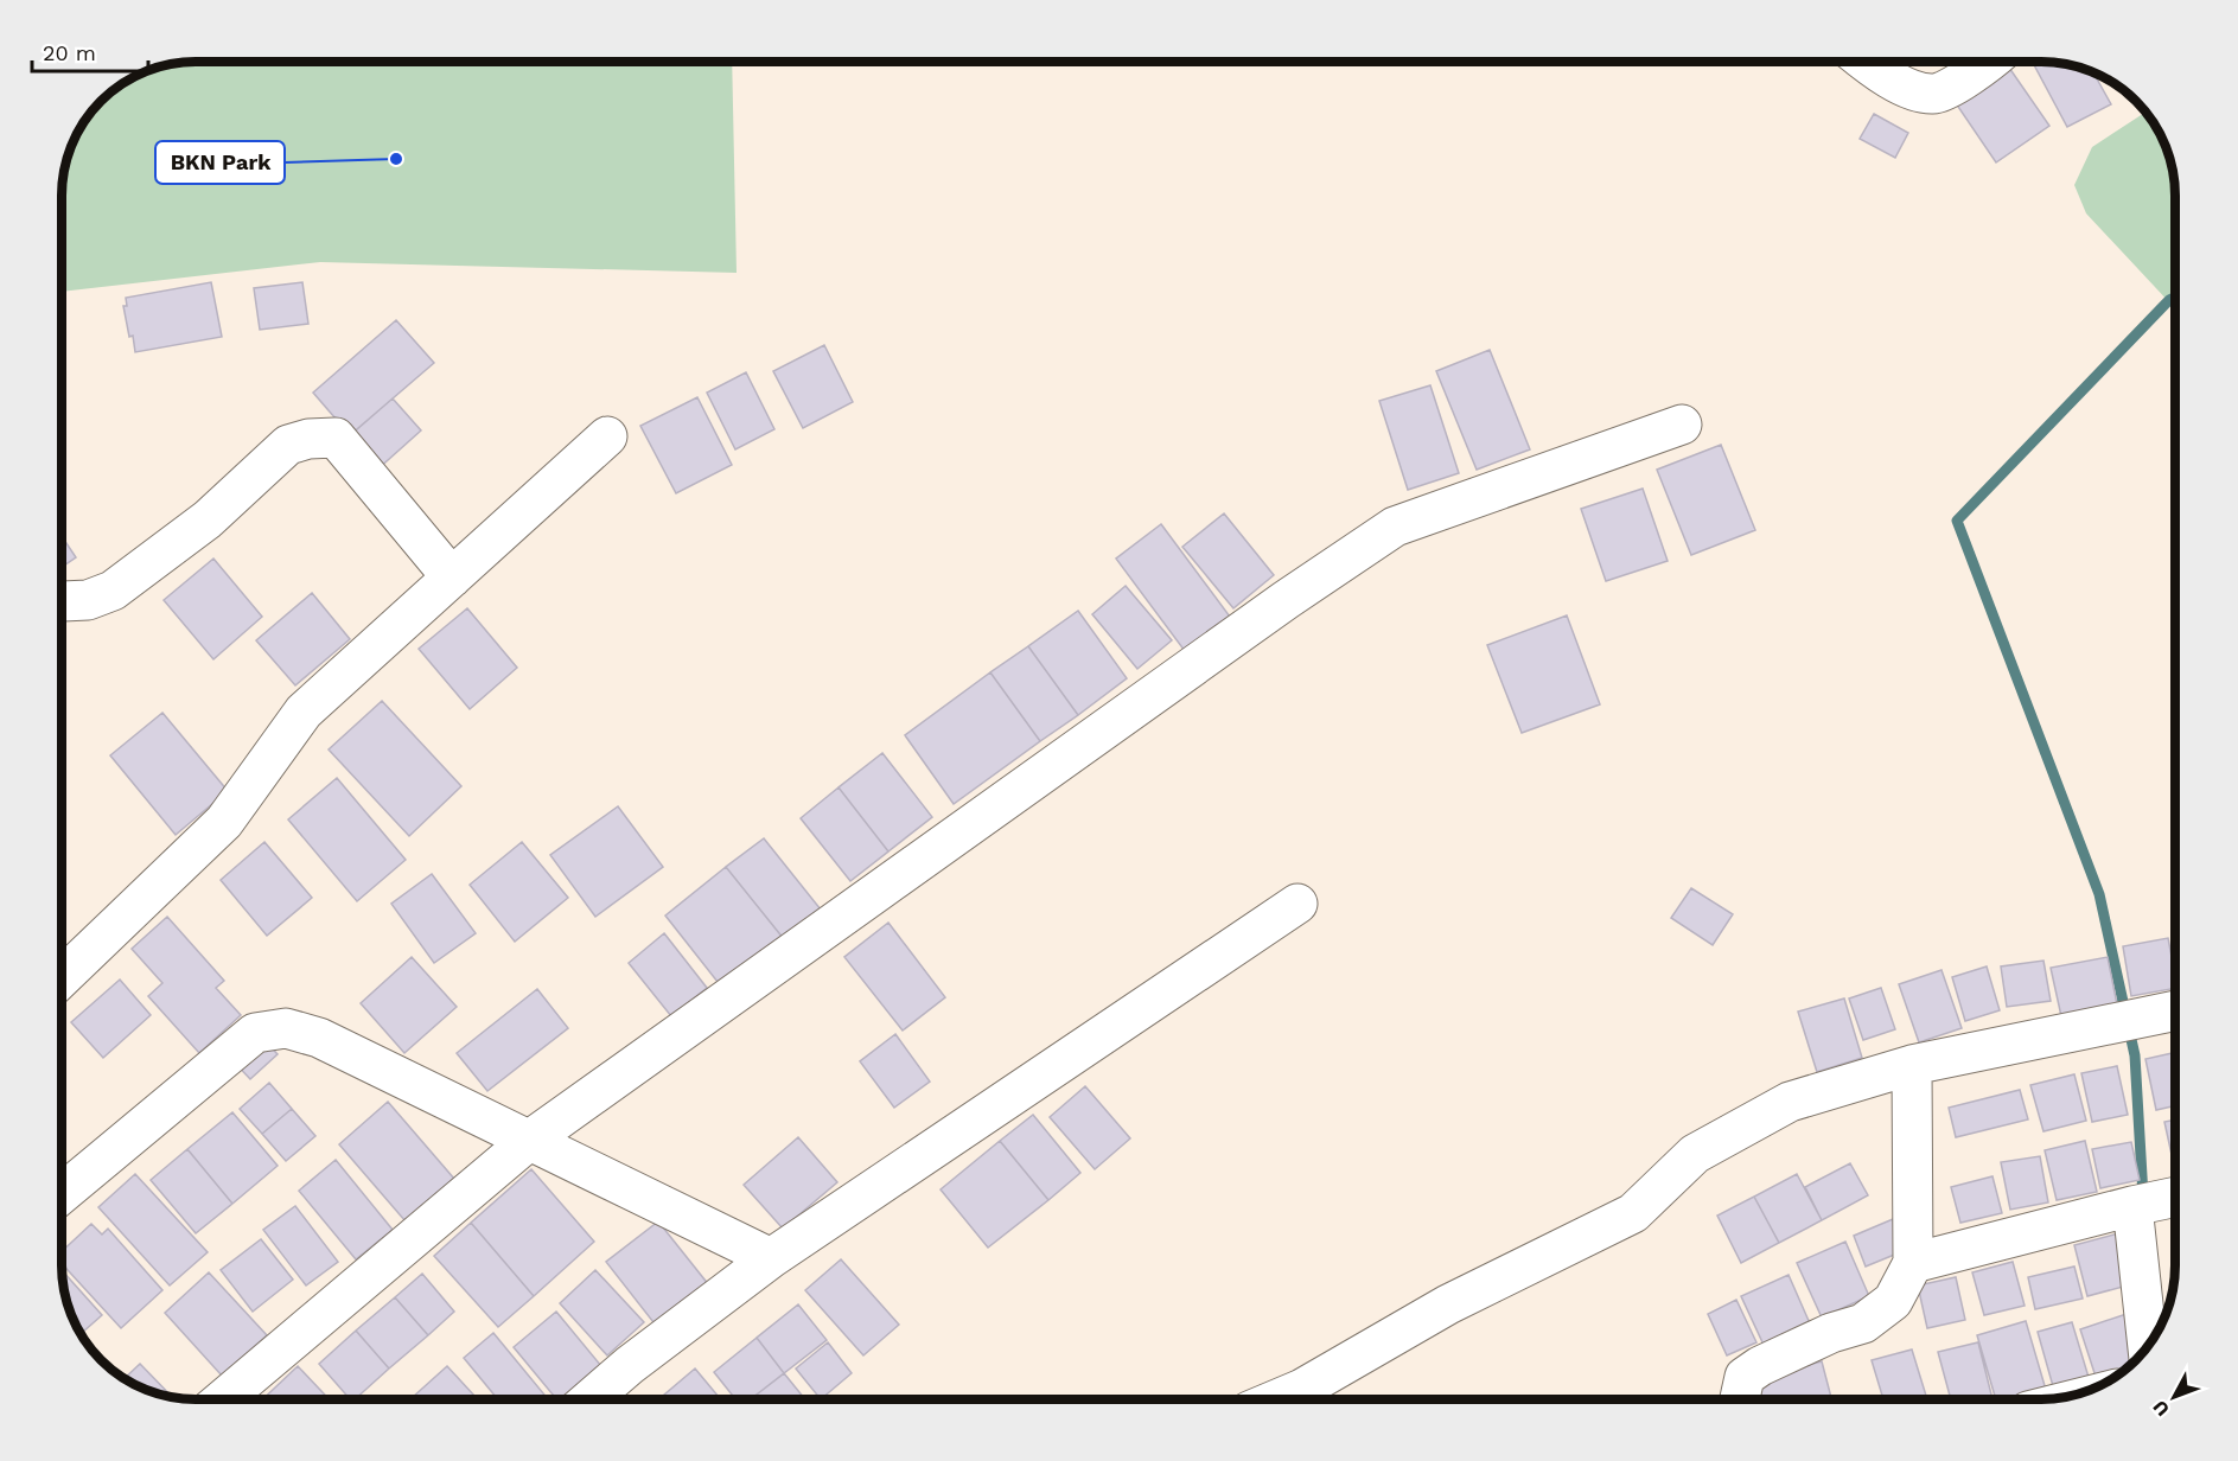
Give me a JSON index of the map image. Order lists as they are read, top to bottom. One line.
{"places":["BKN Park"],"scale_bar":"20 m","north":"bottom left"}
